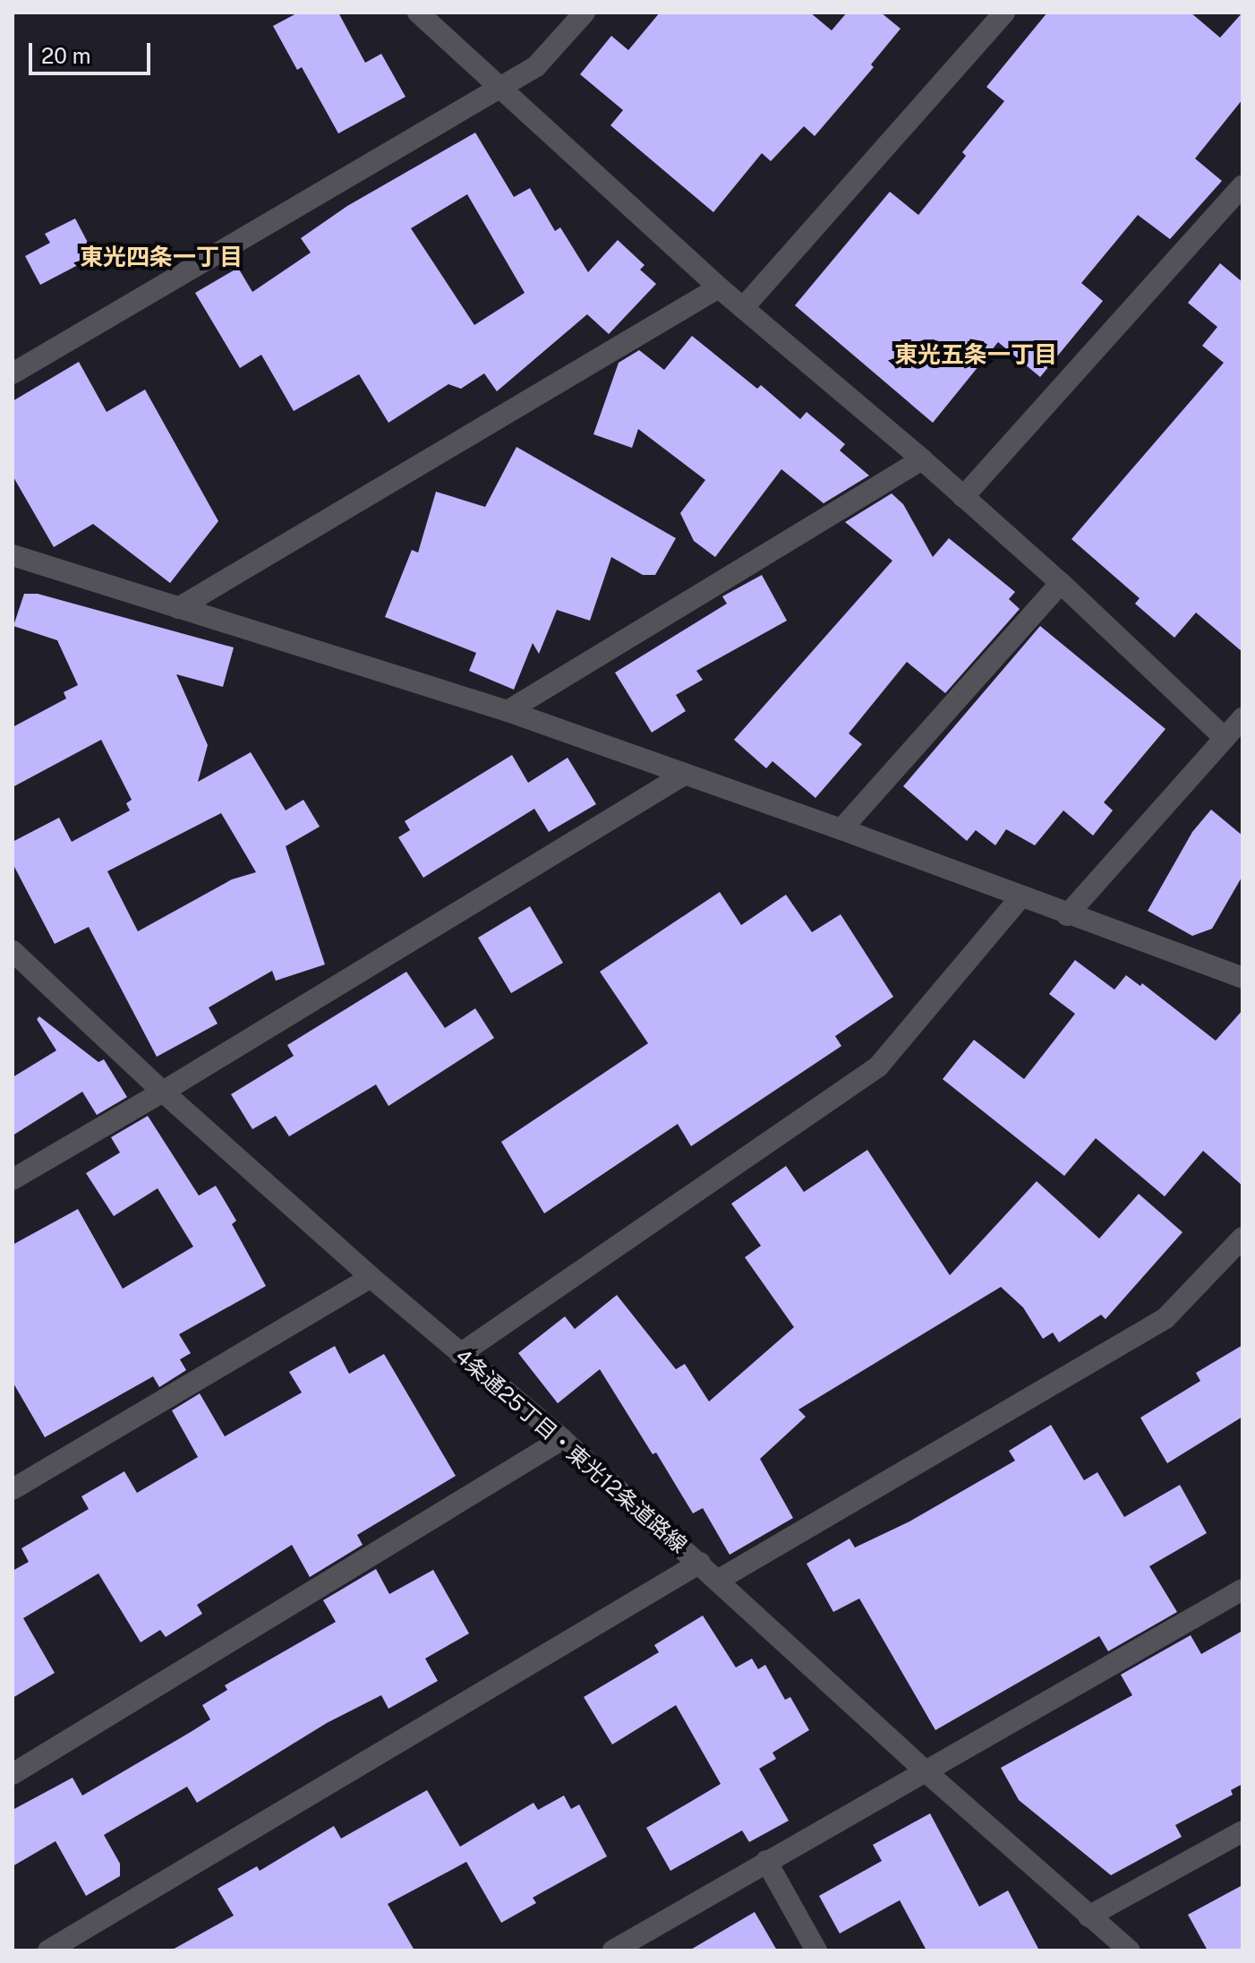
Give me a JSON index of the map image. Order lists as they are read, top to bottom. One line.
{"streets":{"street":["4条通25丁目・東光12条道路線"]},"districts":["東光四条一丁目","東光五条一丁目"],"scale_bar":"20 m"}
